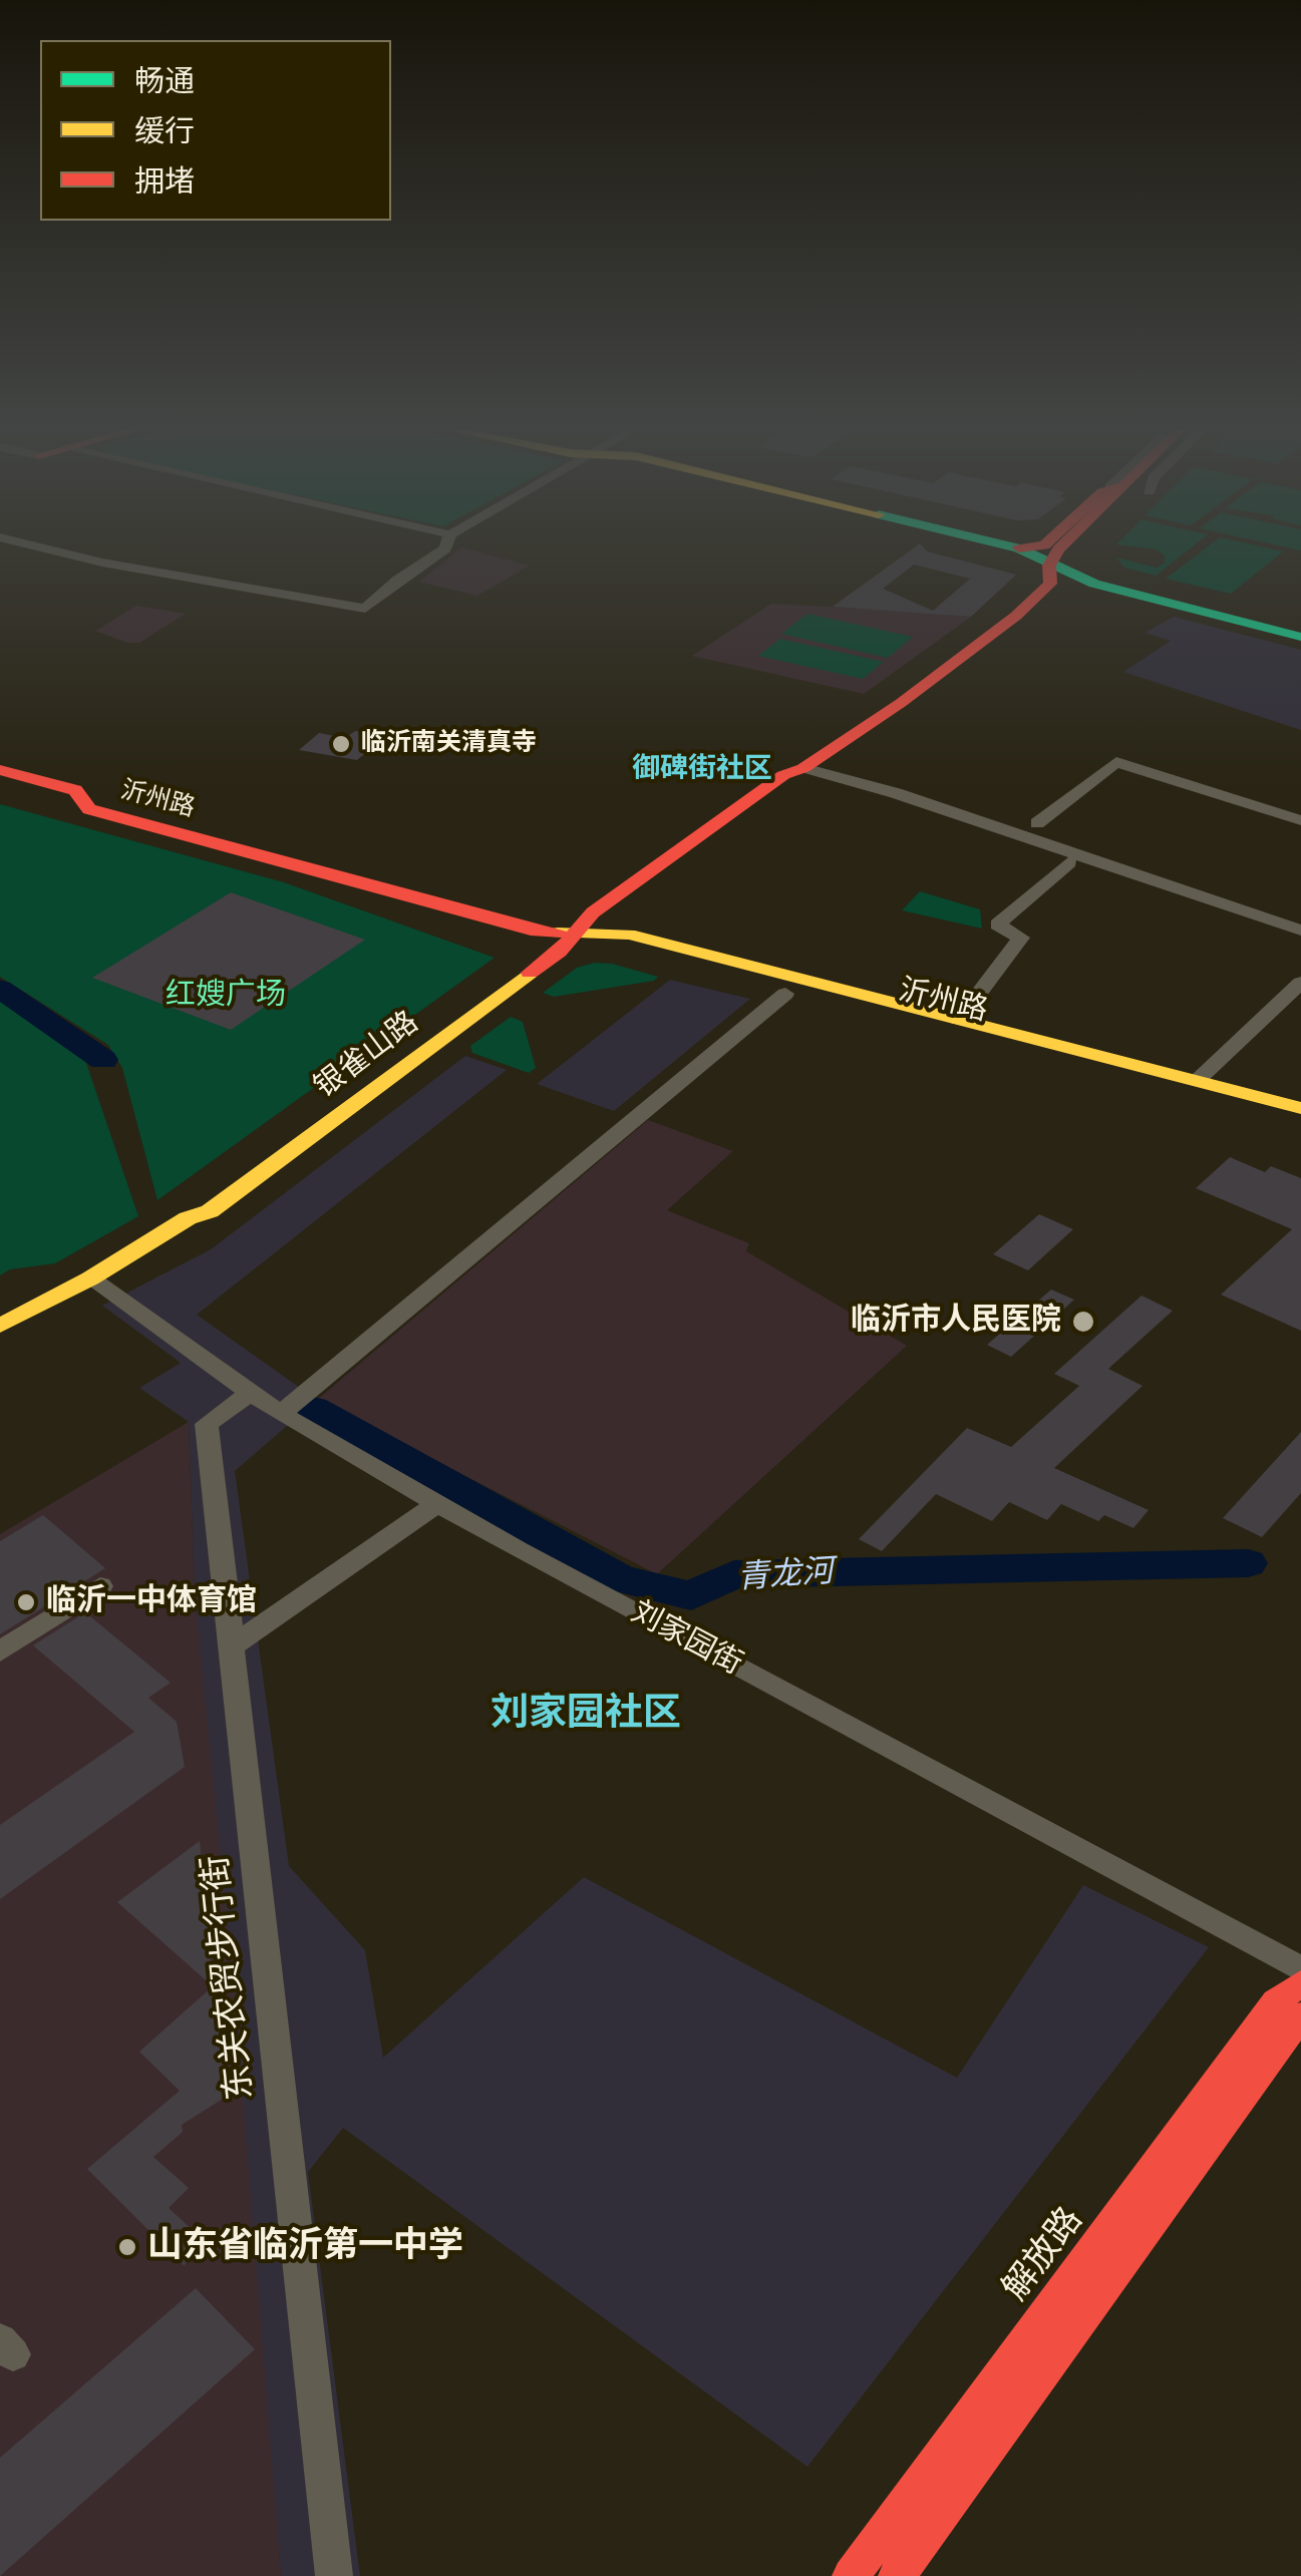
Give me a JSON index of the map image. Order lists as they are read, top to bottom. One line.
{"streets":{"main road":["沂州路","银雀山路","解放路"],"street":["刘家园街","东关农贸步行街"]},"crossings":[["沂州路","银雀山路"],["银雀山路","刘家园街"],["刘家园街","东关农贸步行街"]],"districts":["御碑街社区","刘家园社区"],"water":["青龙河"],"parks":["红嫂广场"],"places":["临沂南关清真寺","临沂市人民医院","临沂一中体育馆","山东省临沂第一中学"],"legend":["畅通","缓行","拥堵"]}
